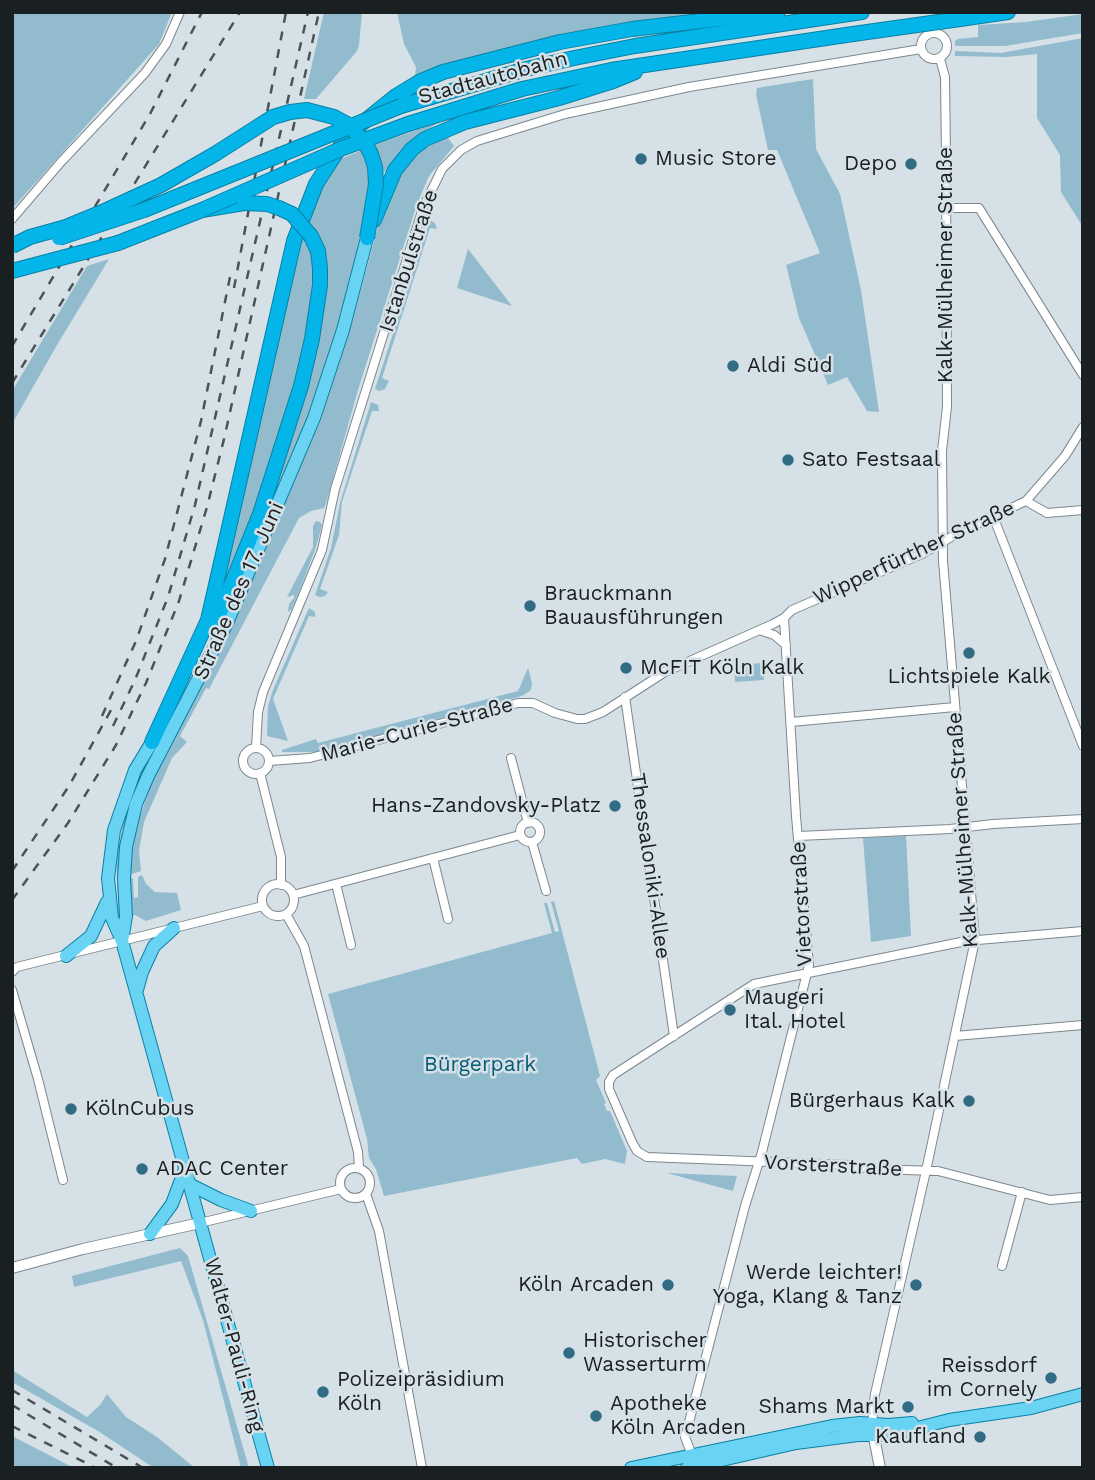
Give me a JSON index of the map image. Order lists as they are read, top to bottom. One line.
{"streets":{"highway":["Stadtautobahn"],"main road":["Straße des 17. Juni","Walter-Pauli-Ring"],"street":["Istanbulstraße","Kalk-Mülheimer Straße","Wipperfürther Straße","Marie-Curie-Straße","Thessaloniki-Allee","Vietorstraße","Vorsterstraße"]},"crossings":[["Istanbulstraße","Kalk-Mülheimer Straße"],["Istanbulstraße","Marie-Curie-Straße"],["Kalk-Mülheimer Straße","Wipperfürther Straße"],["Kalk-Mülheimer Straße","Vorsterstraße"],["Wipperfürther Straße","Marie-Curie-Straße"],["Wipperfürther Straße","Thessaloniki-Allee"],["Wipperfürther Straße","Vietorstraße"],["Straße des 17. Juni","Walter-Pauli-Ring"],["Thessaloniki-Allee","Vorsterstraße"],["Vietorstraße","Vorsterstraße"]],"parks":["Bürgerpark"],"places":["Music Store","Depo","Aldi Süd","Sato Festsaal","Brauckmann Bauausführungen","Lichtspiele Kalk","McFIT Köln Kalk","Hans-Zandovsky-Platz","Maugeri Ital. Hotel","Bürgerhaus Kalk","KölnCubus","ADAC Center","Köln Arcaden","Werde leichter! Yoga, Klang & Tanz","Historischer Wasserturm","Reissdorf im Cornely","Polizeipräsidium Köln","Shams Markt","Apotheke Köln Arcaden","Kaufland"]}
